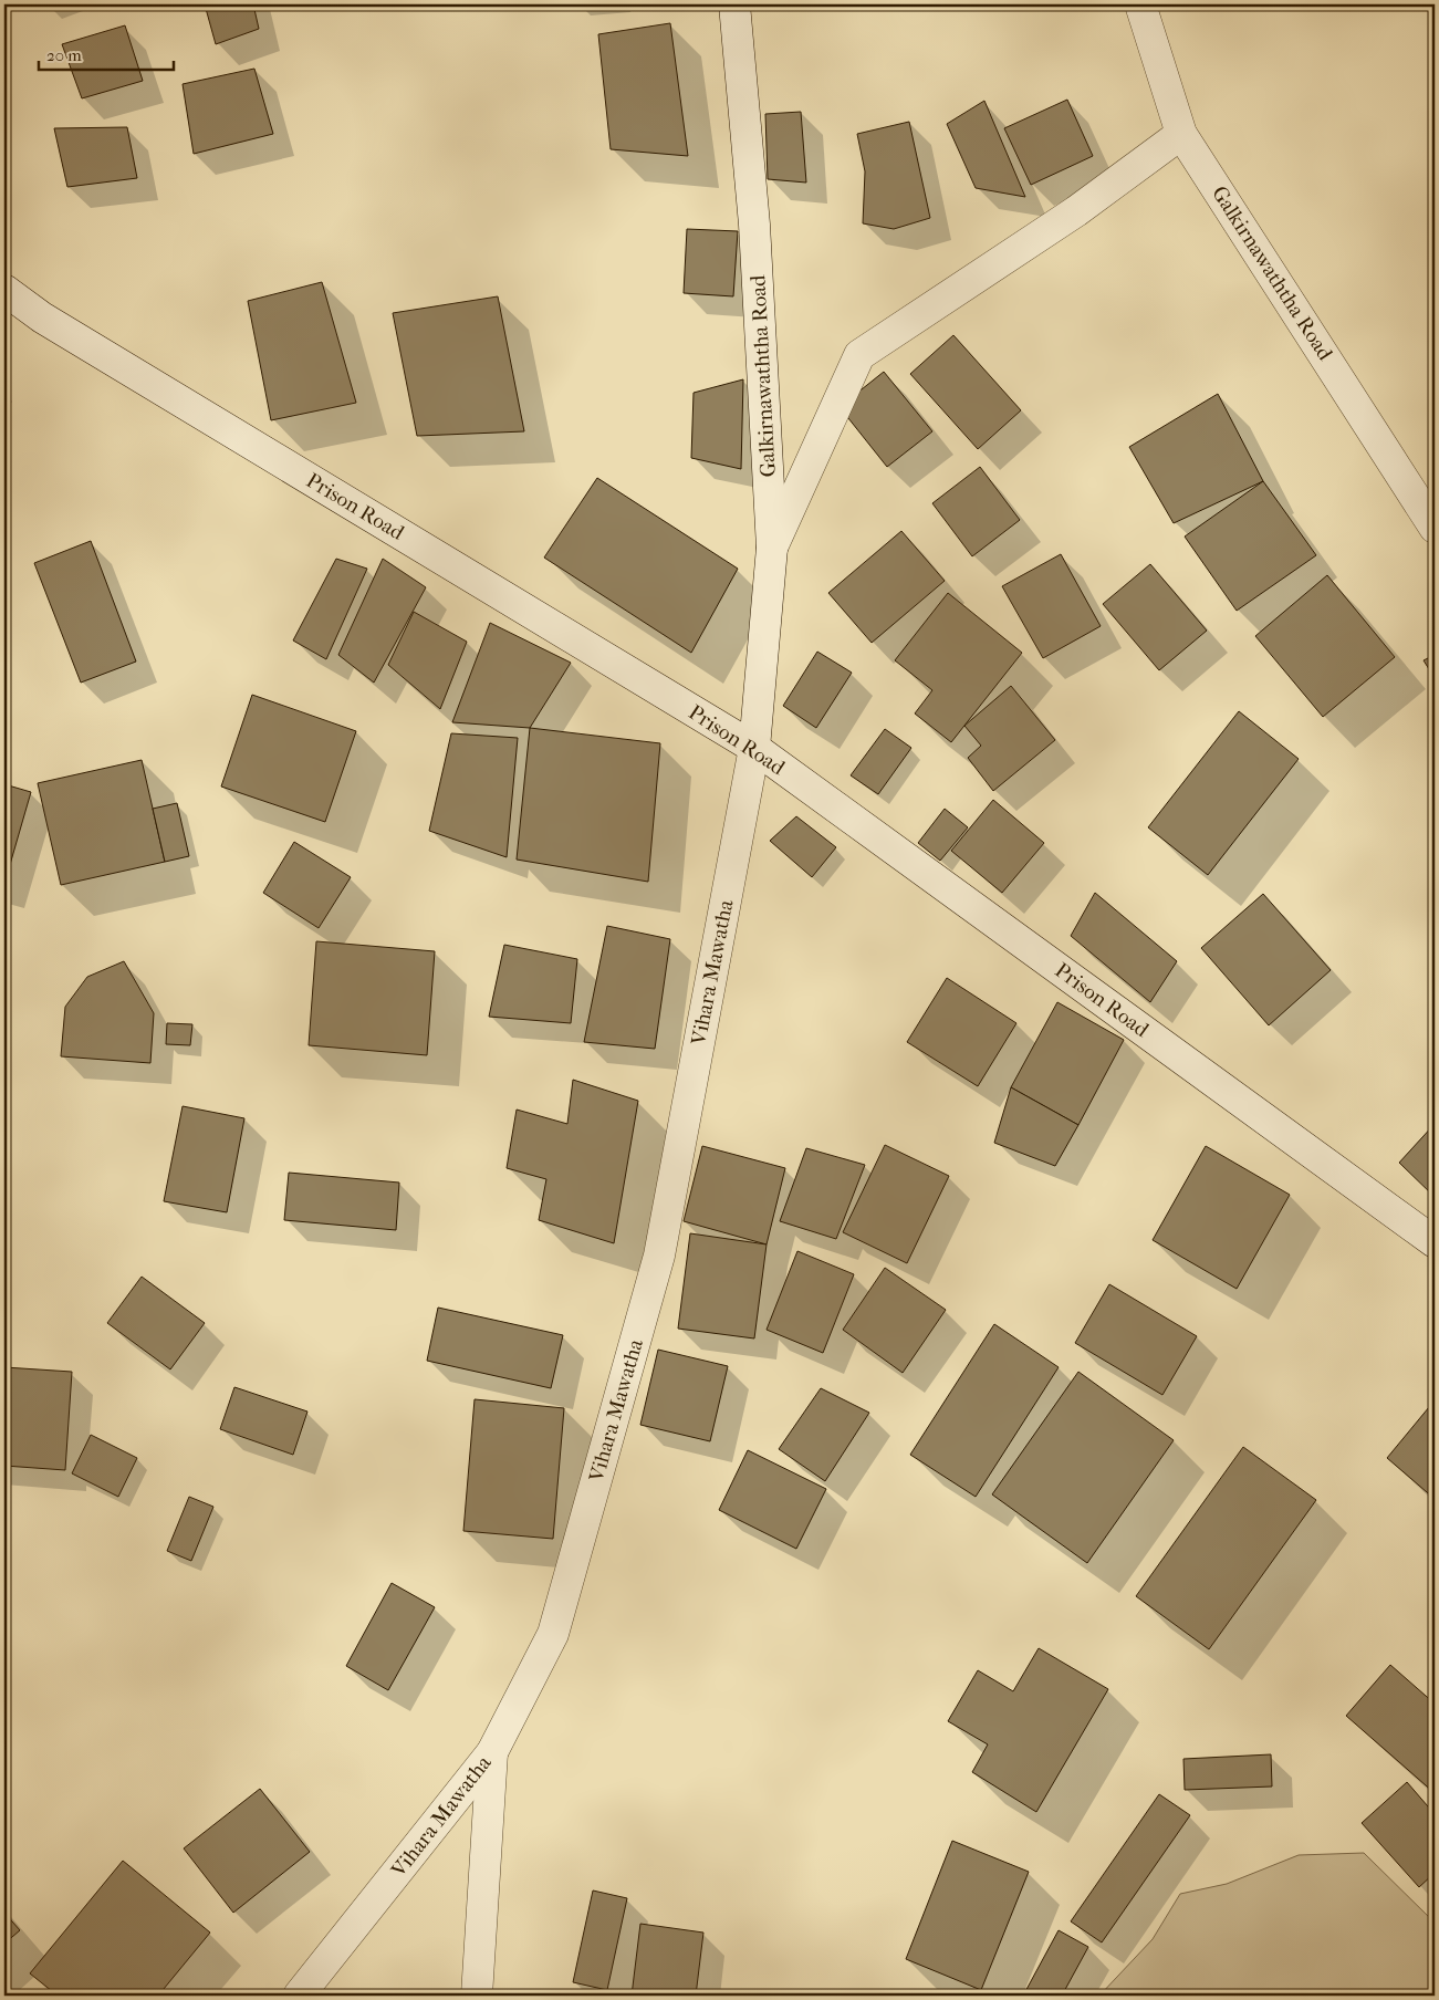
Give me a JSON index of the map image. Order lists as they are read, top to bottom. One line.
{"streets":{"street":["Galkirnawaththa Road","Prison Road","Vihara Mawatha"]},"crossings":[["Galkirnawaththa Road","Prison Road"],["Galkirnawaththa Road","Vihara Mawatha"],["Prison Road","Vihara Mawatha"]],"scale_bar":"20 m"}
